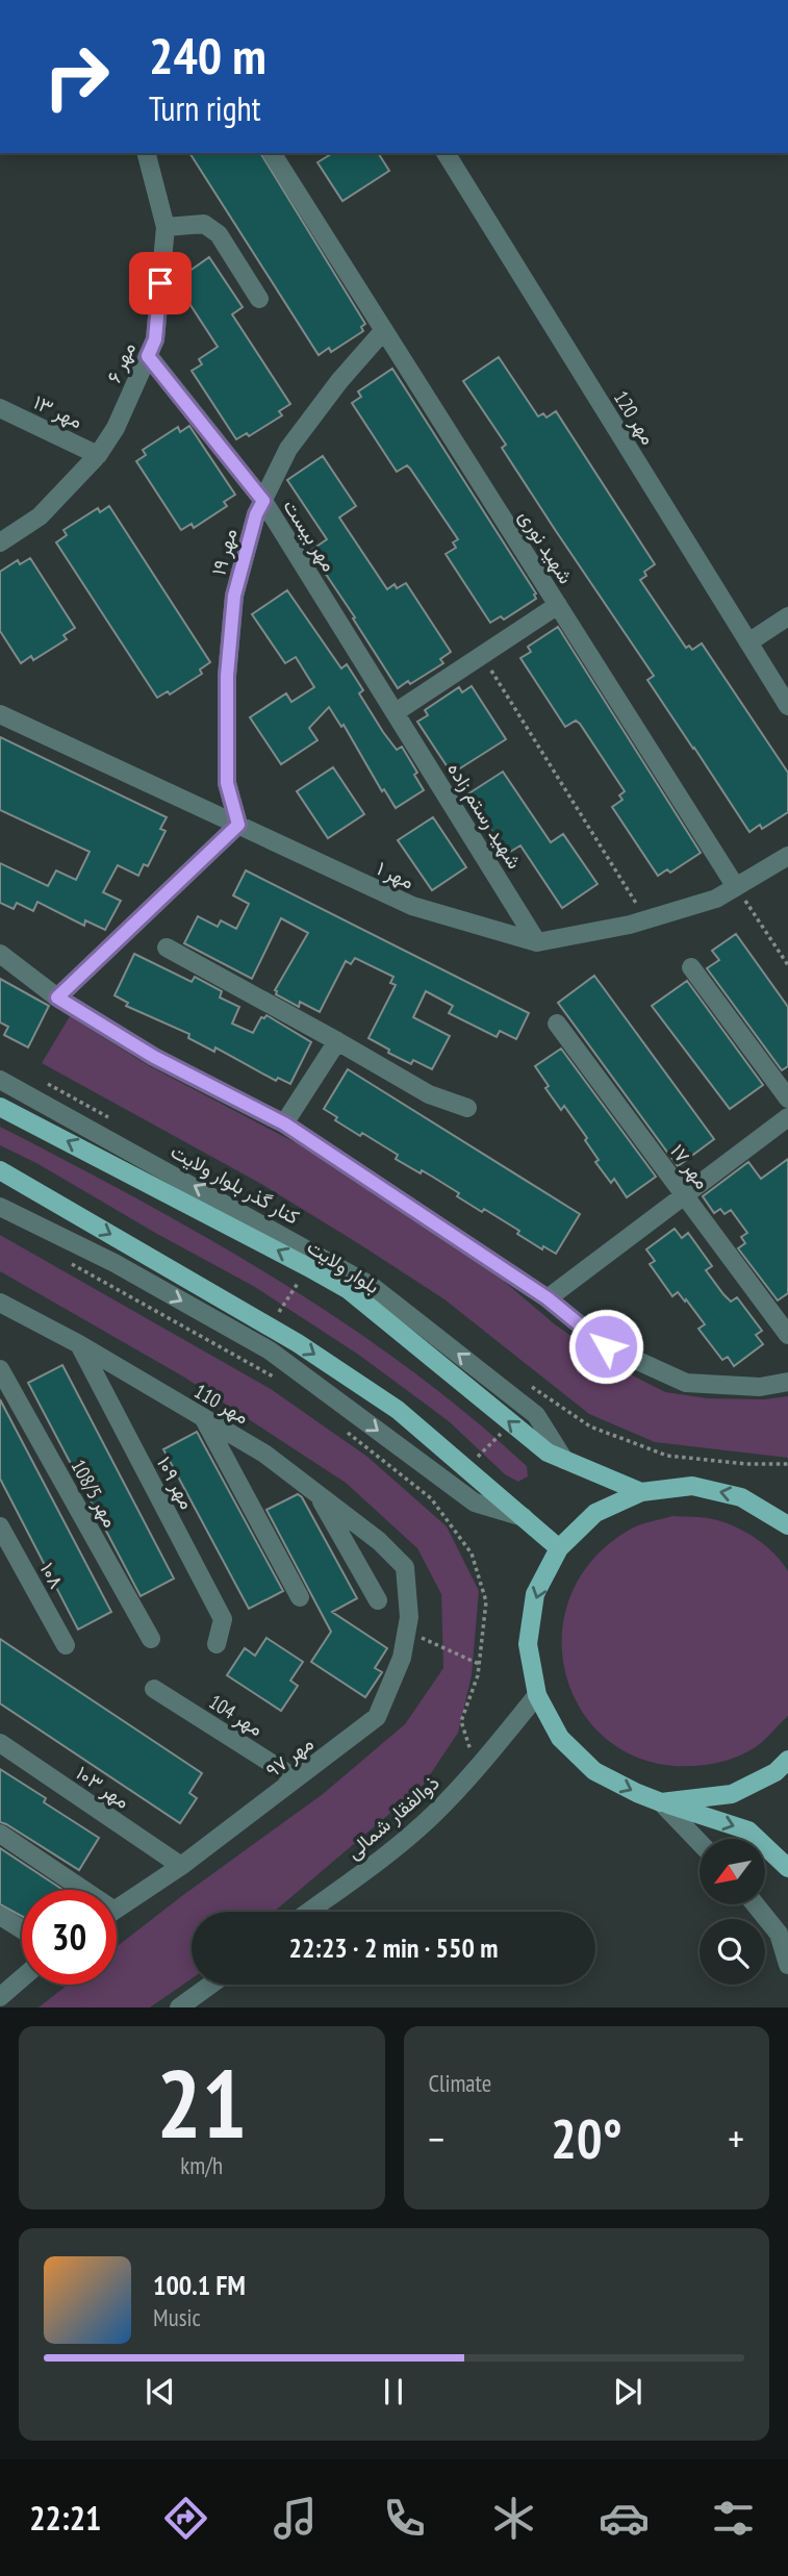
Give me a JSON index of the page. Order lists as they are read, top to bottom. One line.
{"streets":{"main road":["بلوار ولایت"],"street":["مهر ۶","مهر ۱۳","مهر 120","مهر بیست","شهید نوری","مهر ۱۹","شهید رستم زاده","مهر ۱","مهر ۱۷","کنار گذر بلوار ولایت","مهر 110","مهر ۱۰۹","مهر 108/5","۱۰۸","مهر 104","مهر ۹۷","مهر ۱۰۳","ذوالفقار شمالی"]},"crossings":[["مهر ۶","مهر ۱۳"],["مهر ۶","مهر بیست"],["مهر بیست","مهر ۱۹"],["مهر بیست","شهید رستم زاده"],["شهید نوری","مهر ۱۹"],["شهید نوری","مهر ۱"],["مهر ۱۹","مهر ۱"],["شهید رستم زاده","مهر ۱"],["کنار گذر بلوار ولایت","بلوار ولایت"],["مهر 110","مهر ۱۰۹"],["مهر 110","مهر ۹۷"],["مهر 104","مهر ۹۷"],["مهر ۹۷","مهر ۱۰۳"]],"north":"bottom left","page":{"turn":["240 m","Turn right"],"limit":"30","trip":"22:23 · 2 min · 550 m","tile":[["21","km/h"],"Climate"],"heat":["−","20°","+"],"song":["100.1 FM","Music"],"tabs":"22:21"}}
